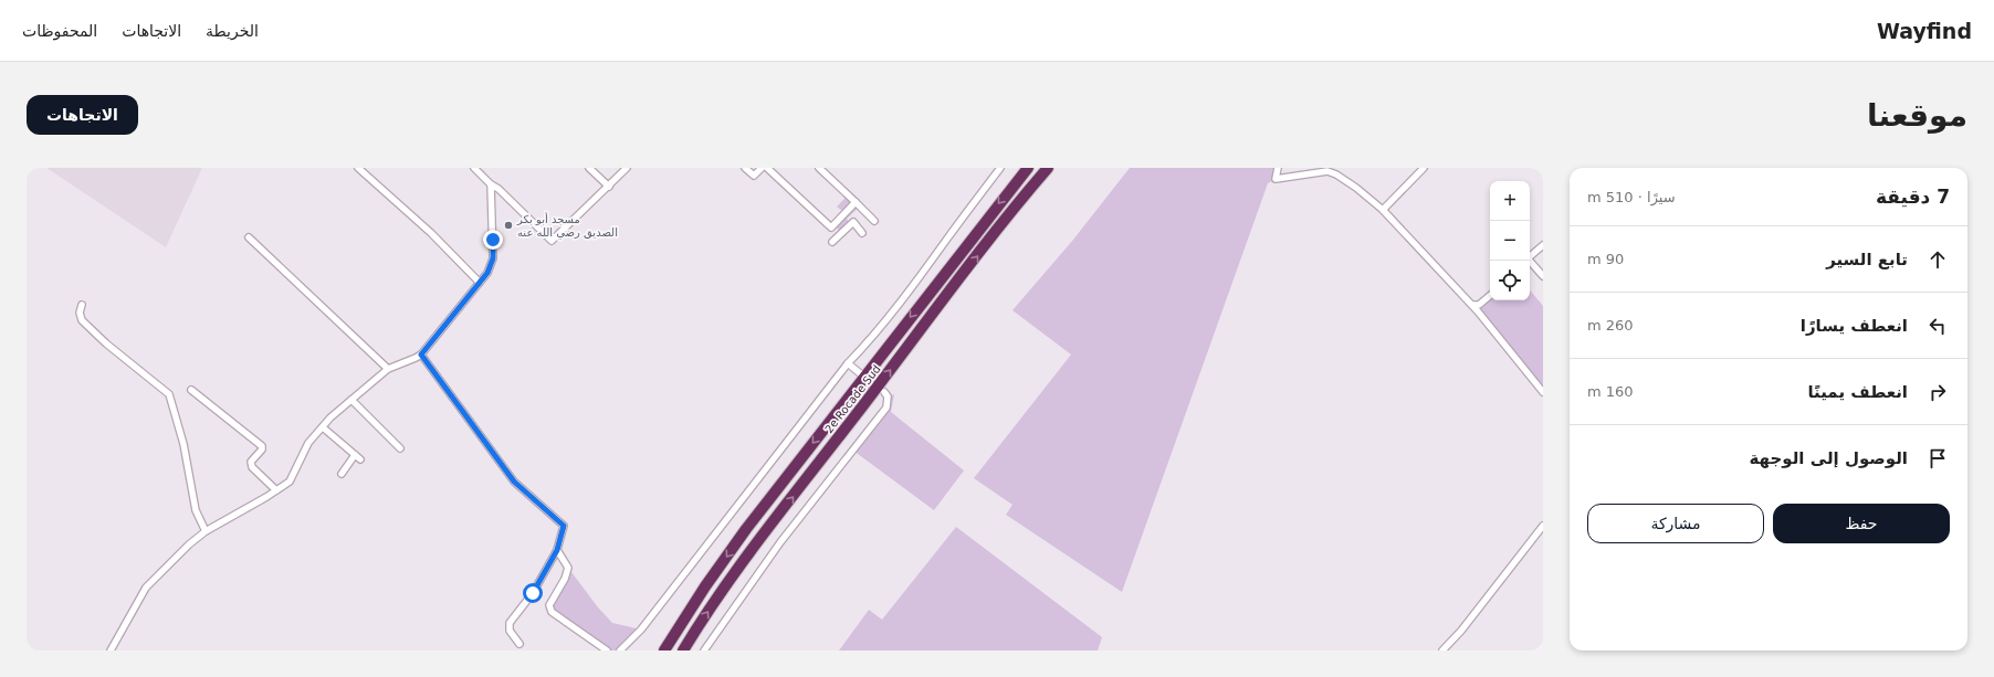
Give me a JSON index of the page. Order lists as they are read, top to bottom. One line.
{"streets":{"highway":["2e Rocade Sud"]},"places":["مسجد أبو بكر الصديق رضي الله عنه"],"page":{"header":"Wayfind","nav":["الخريطة","الاتجاهات","المحفوظات"],"buttons":["الاتجاهات",["حفظ","مشاركة"]],"title":"موقعنا","heading":["7 دقيقة","سيرًا · 510 m"],"map_buttons":["+","−"],"list":[["تابع السير","90 m"],["انعطف يسارًا","260 m"],["انعطف يمينًا","160 m"],"الوصول إلى الوجهة"]}}
